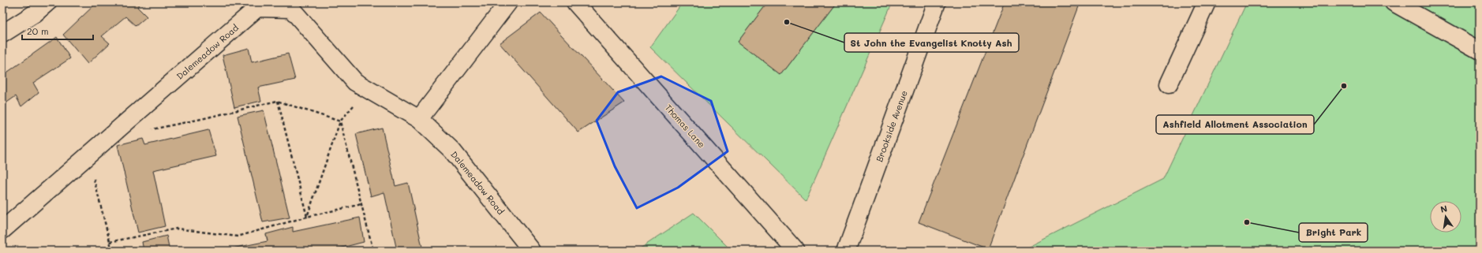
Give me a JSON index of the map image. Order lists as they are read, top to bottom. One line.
{"streets":{"street":["Dalemeadow Road","Thomas Lane","Brookside Avenue"]},"places":["St John the Evangelist Knotty Ash","Ashfield Allotment Association","Bright Park"],"scale_bar":"20 m","north":"top"}
